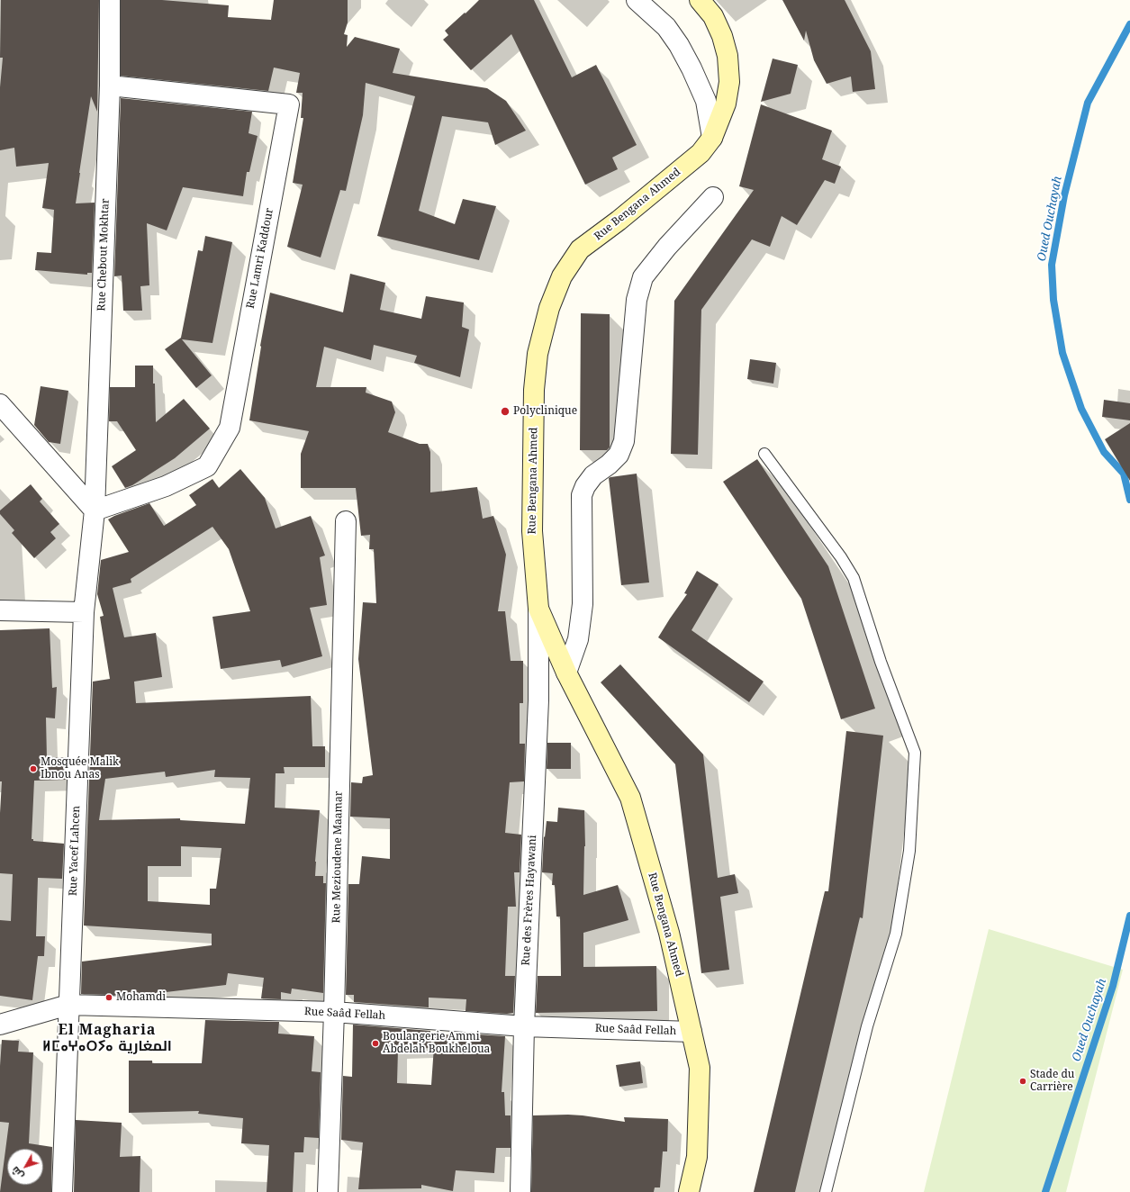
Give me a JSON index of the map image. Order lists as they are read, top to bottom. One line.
{"streets":{"street":["Rue Bengana Ahmed","Rue Chebout Mokhtar","Rue Lamri Kaddour","Rue Yacef Lahcen","Rue Mezioudene Maamar","Rue des Frères Hayawani","Rue Saâd Fellah"]},"crossings":[["Rue Bengana Ahmed","Rue des Frères Hayawani"],["Rue Bengana Ahmed","Rue Saâd Fellah"],["Rue Chebout Mokhtar","Rue Lamri Kaddour"],["Rue Chebout Mokhtar","Rue Yacef Lahcen"],["Rue Lamri Kaddour","Rue Yacef Lahcen"],["Rue Yacef Lahcen","Rue Saâd Fellah"],["Rue Mezioudene Maamar","Rue Saâd Fellah"],["Rue des Frères Hayawani","Rue Saâd Fellah"]],"districts":["El Magharia ⵍⵎⴰⵖⴰⵔⵢⴰ المغارية"],"water":["Oued Ouchayah"],"places":["Polyclinique","Mosquée Malik Ibnou Anas","Mohamdi","Boulangerie Ammi Abdelah Boukheloua","Stade du Carrière"],"north":"bottom left"}
